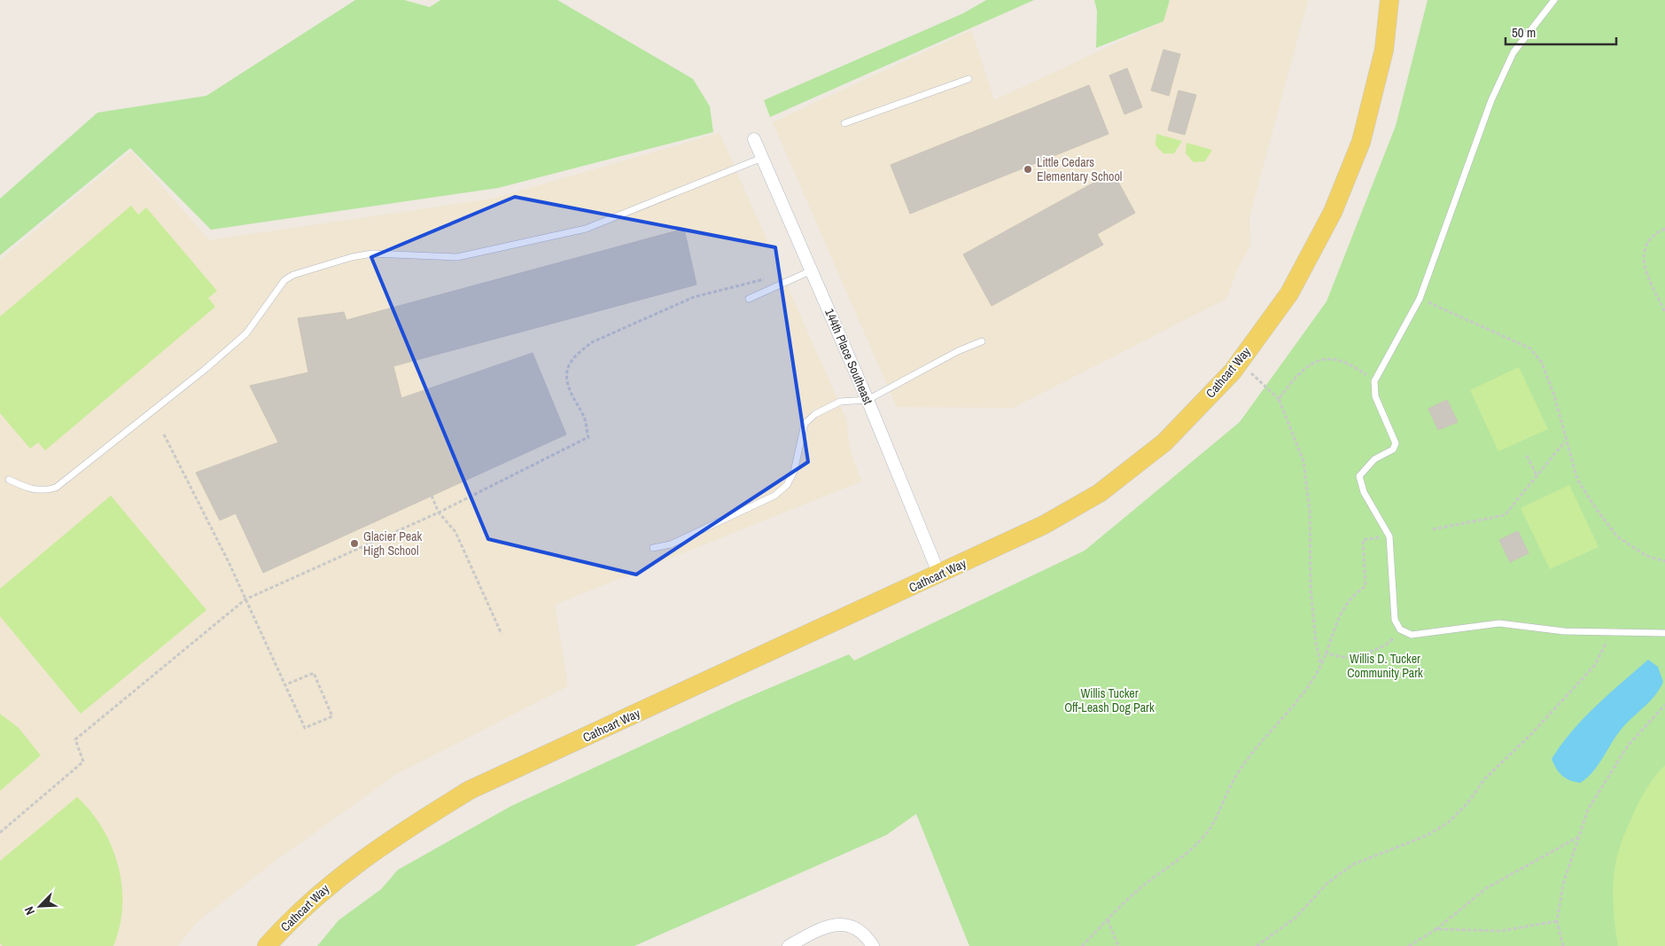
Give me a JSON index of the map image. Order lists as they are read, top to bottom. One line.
{"streets":{"main road":["Cathcart Way"],"street":["144th Place Southeast"]},"crossings":[["144th Place Southeast","Cathcart Way"]],"parks":["Willis D. Tucker Community Park","Willis Tucker Off-Leash Dog Park"],"places":["Little Cedars Elementary School","Glacier Peak High School"],"scale_bar":"50 m","north":"bottom left"}
